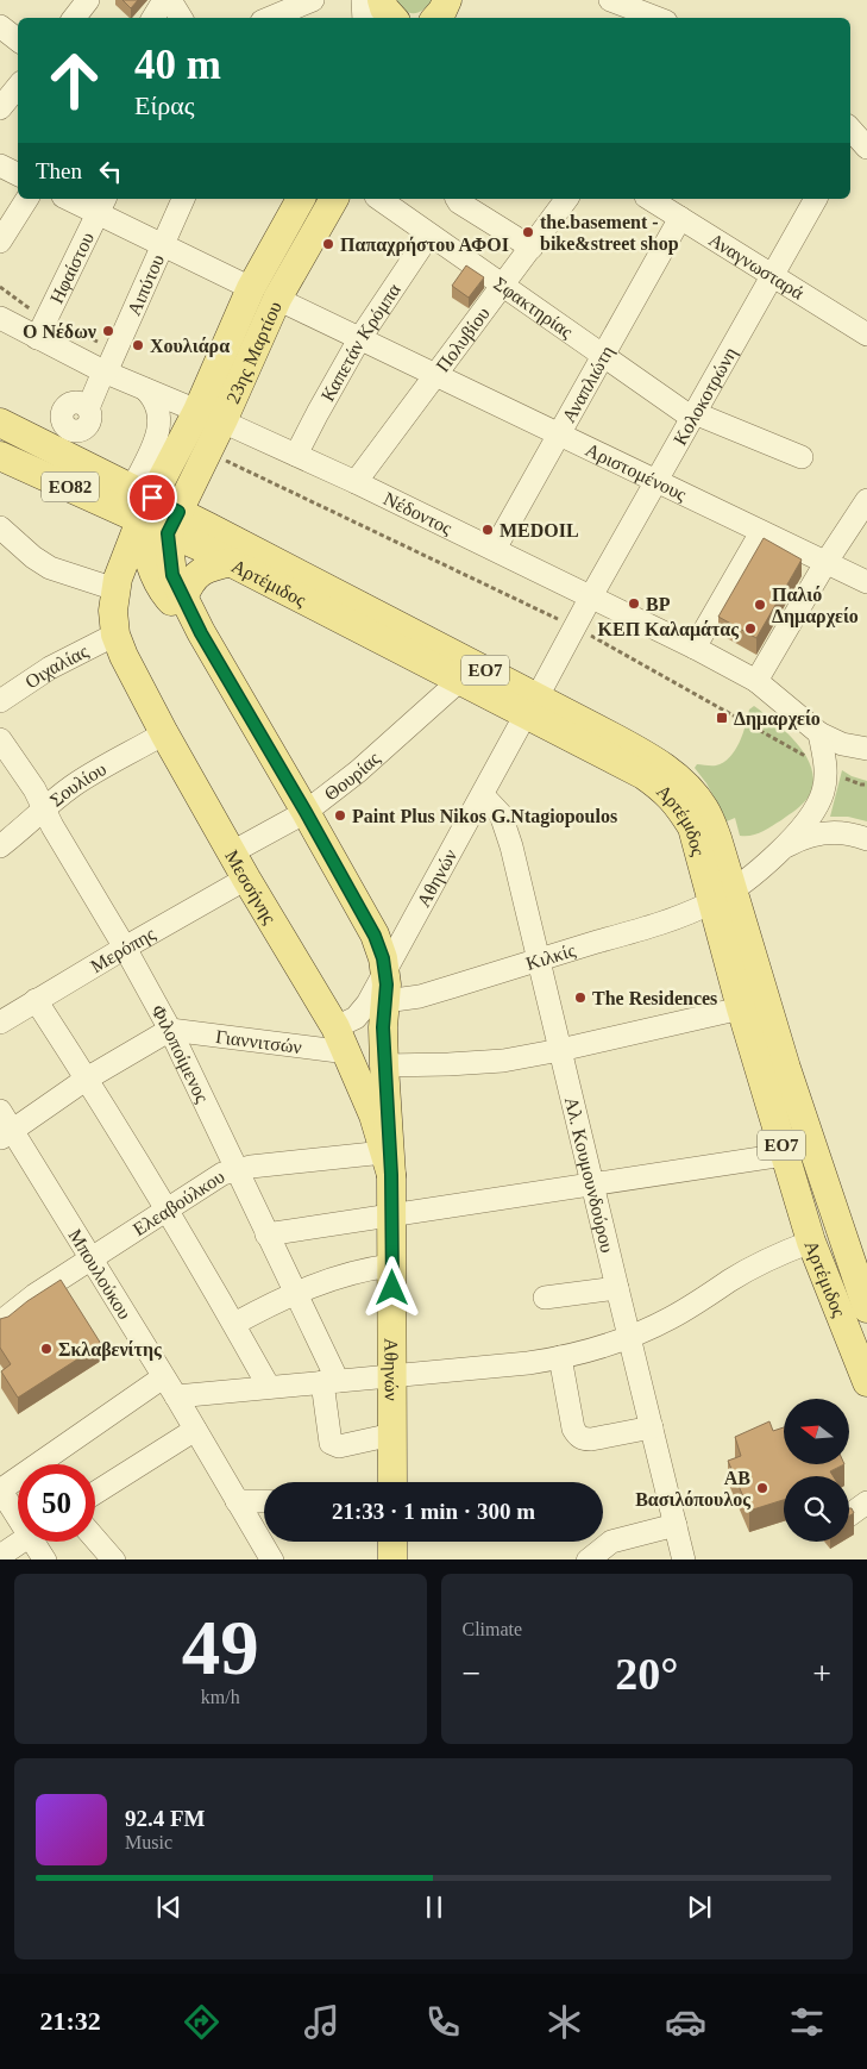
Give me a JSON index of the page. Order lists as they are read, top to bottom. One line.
{"streets":{"main road":["23ης Μαρτίου","ΕΟ82","Αρτέμιδος","ΕΟ7","Αθηνών","Μεσσήνης"],"street":["Αναγνωσταρά","Ηφαίστου","Αιπύτου","Σφακτηρίας","Πολυβίου","Καπετάν Κρόμπα","Αναπλιώτη","Κολοκοτρώνη","Αριστομένους","Νέδοντος","Οιχαλίας","Θουρίας","Σουλίου","Μερόπης","Κιλκίς","Γιαννιτσών","Φιλοποίμενος","Αλ. Κουμουνδούρου","Ελεαβούλκου","Μπουλούκου"]},"crossings":[["Αναγνωσταρά","Αναπλιώτη"],["Αναγνωσταρά","Κολοκοτρώνη"],["Ηφαίστου","Νέδοντος"],["Αιπύτου","Νέδοντος"],["Σφακτηρίας","Πολυβίου"],["Σφακτηρίας","Καπετάν Κρόμπα"],["Σφακτηρίας","Αναπλιώτη"],["Σφακτηρίας","Κολοκοτρώνη"],["Πολυβίου","Αριστομένους"],["Πολυβίου","Νέδοντος"],["Καπετάν Κρόμπα","Αριστομένους"],["Καπετάν Κρόμπα","Νέδοντος"],["23ης Μαρτίου","Αριστομένους"],["23ης Μαρτίου","Νέδοντος"],["23ης Μαρτίου","Αρτέμιδος"],["23ης Μαρτίου","Μεσσήνης"],["Αναπλιώτη","Αριστομένους"],["Αναπλιώτη","Νέδοντος"],["Κολοκοτρώνη","Αριστομένους"],["Κολοκοτρώνη","Νέδοντος"],["Κολοκοτρώνη","Αθηνών"],["Αρτέμιδος","Θουρίας"],["Αρτέμιδος","Αθηνών"],["Αρτέμιδος","Μεσσήνης"],["Αρτέμιδος","Κιλκίς"],["Οιχαλίας","Μεσσήνης"],["Θουρίας","Μεσσήνης"],["Σουλίου","Μεσσήνης"],["Σουλίου","Φιλοποίμενος"],["Αθηνών","Μεσσήνης"],["Αθηνών","Φιλοποίμενος"],["Αθηνών","Αλ. Κουμουνδούρου"],["Αθηνών","Ελεαβούλκου"],["Μεσσήνης","Μερόπης"],["Μεσσήνης","Γιαννιτσών"],["Μεσσήνης","Ελεαβούλκου"],["Μερόπης","Φιλοποίμενος"],["Κιλκίς","Αλ. Κουμουνδούρου"],["Γιαννιτσών","Φιλοποίμενος"],["Φιλοποίμενος","Ελεαβούλκου"],["Ελεαβούλκου","Μπουλούκου"]],"places":{"other":["the.basement - bike&street shop","Παπαχρήστου ΑΦΟΙ","Ο Νέδων","Χουλιάρα","MEDOIL","BP","Παλιό Δημαρχείο","ΚΕΠ Καλαμάτας","Paint Plus Nikos G.Ntagiopoulos","The Residences","Σκλαβενίτης","ΑΒ Βασιλόπουλος"],"transit":["Δημαρχείο"]},"north":"left","page":{"turn":["40 m","Είρας"],"then":"Then","limit":"50","trip":"21:33 · 1 min · 300 m","tile":[["49","km/h"],"Climate"],"heat":["−","20°","+"],"song":["92.4 FM","Music"],"tabs":"21:32"}}
